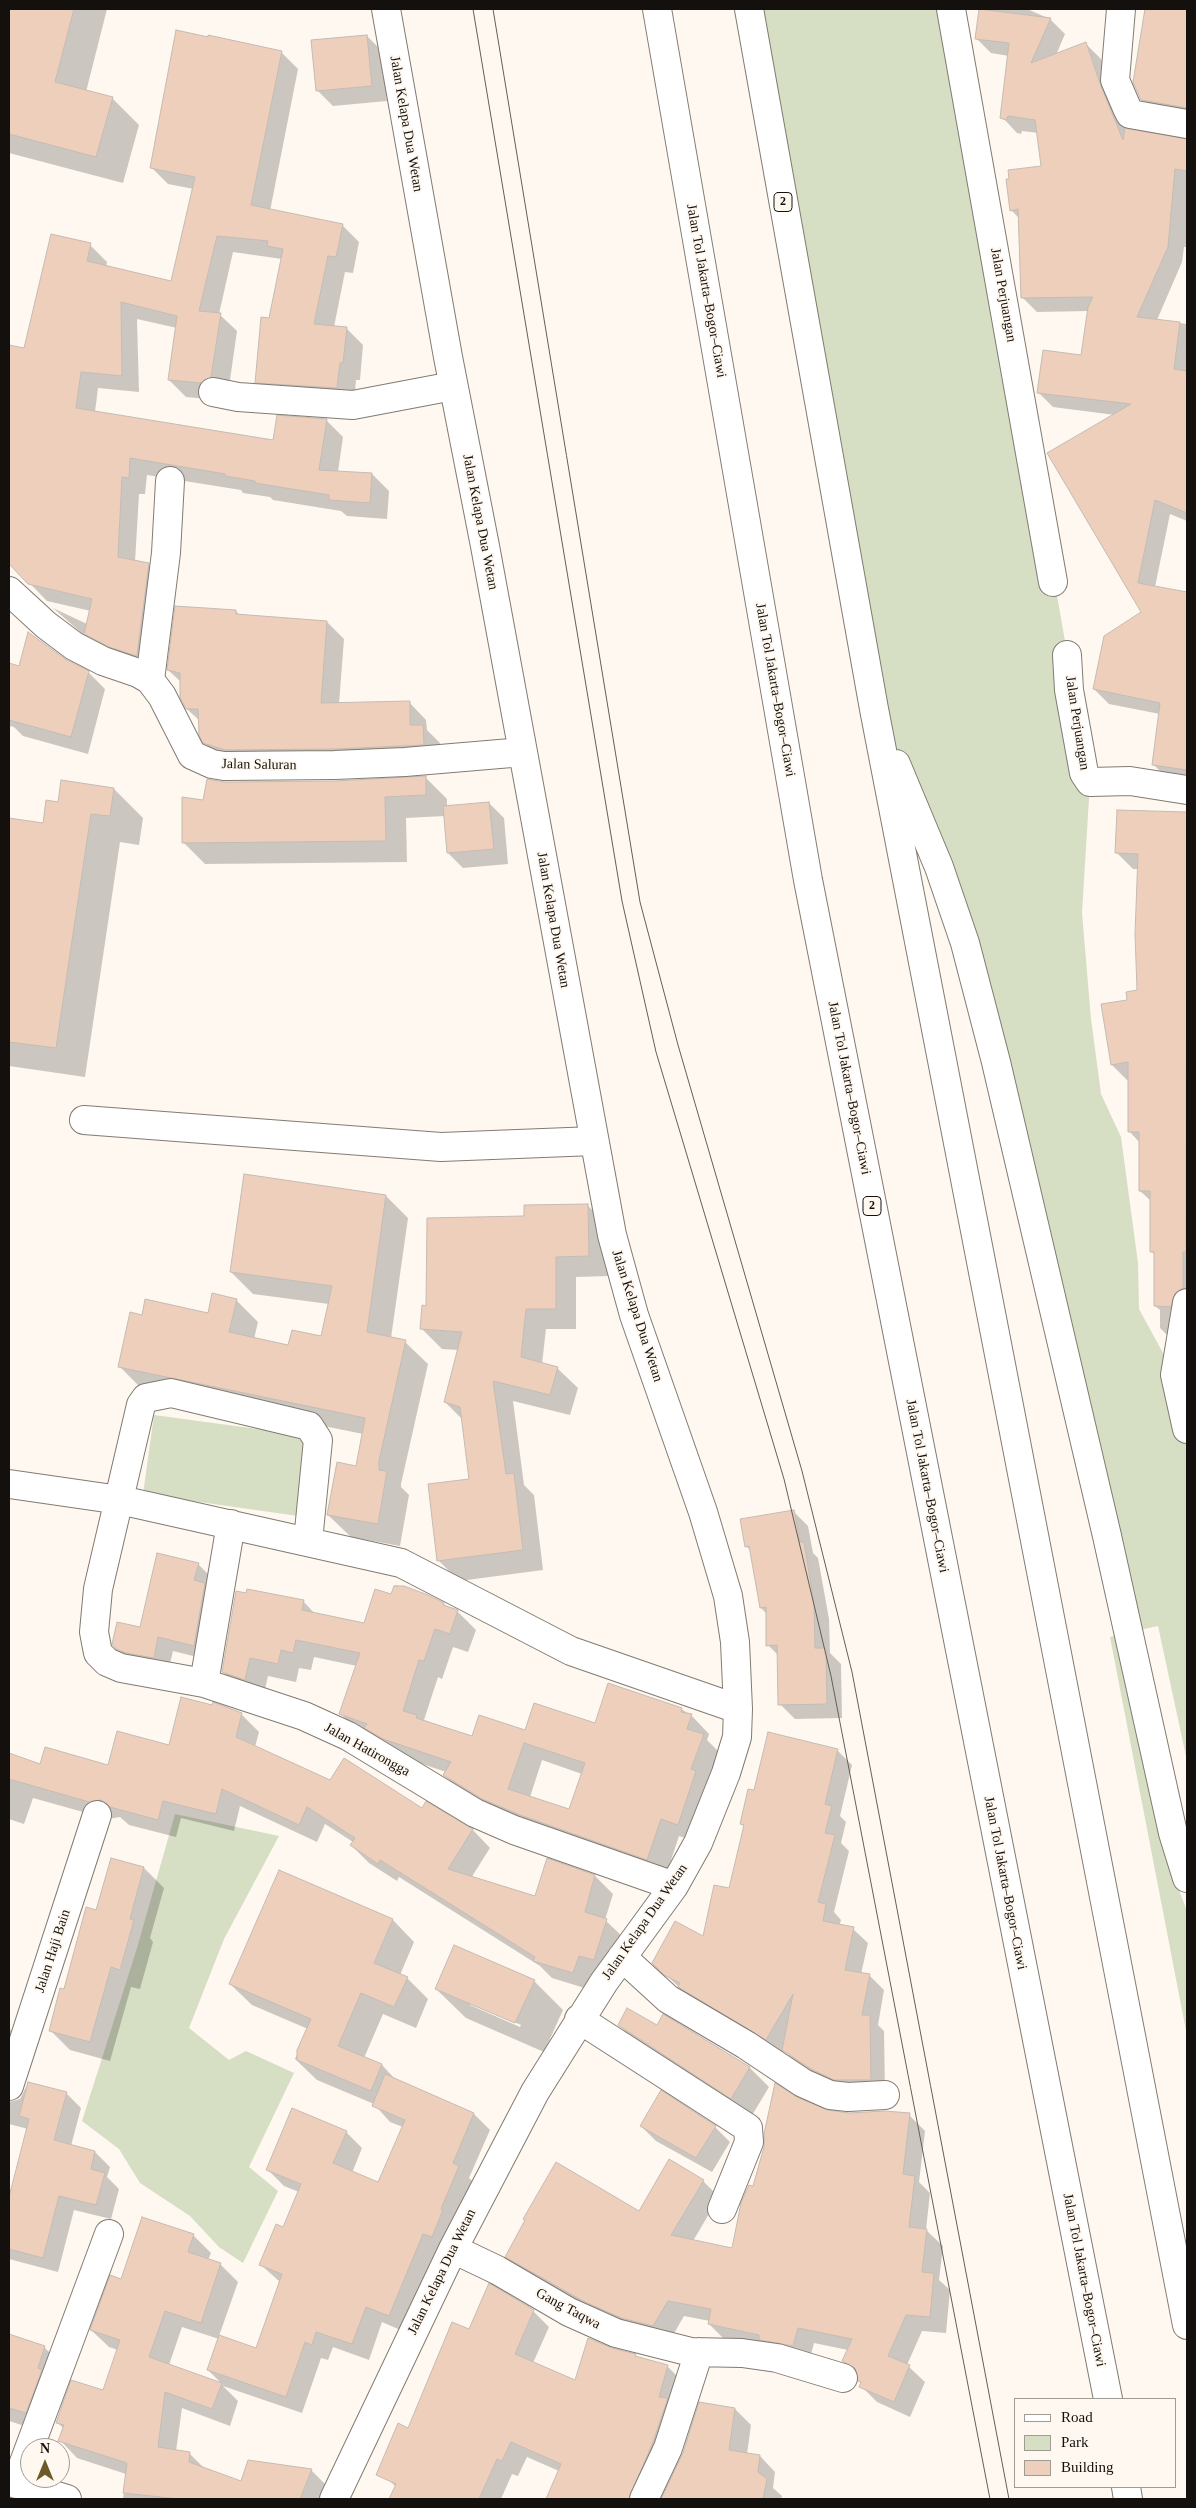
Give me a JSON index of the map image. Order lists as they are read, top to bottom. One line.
{"streets":{"main road":["Jalan Kelapa Dua Wetan","2","Jalan Tol Jakarta–Bogor–Ciawi","Jalan Perjuangan","Jalan Saluran","Jalan Hatirongga","Jalan Haji Bain","Gang Taqwa"]},"crossings":[["Jalan Kelapa Dua Wetan","Jalan Saluran"],["Jalan Kelapa Dua Wetan","Jalan Hatirongga"],["Jalan Kelapa Dua Wetan","Gang Taqwa"]],"legend":["Road","Park","Building"],"north":"top"}
